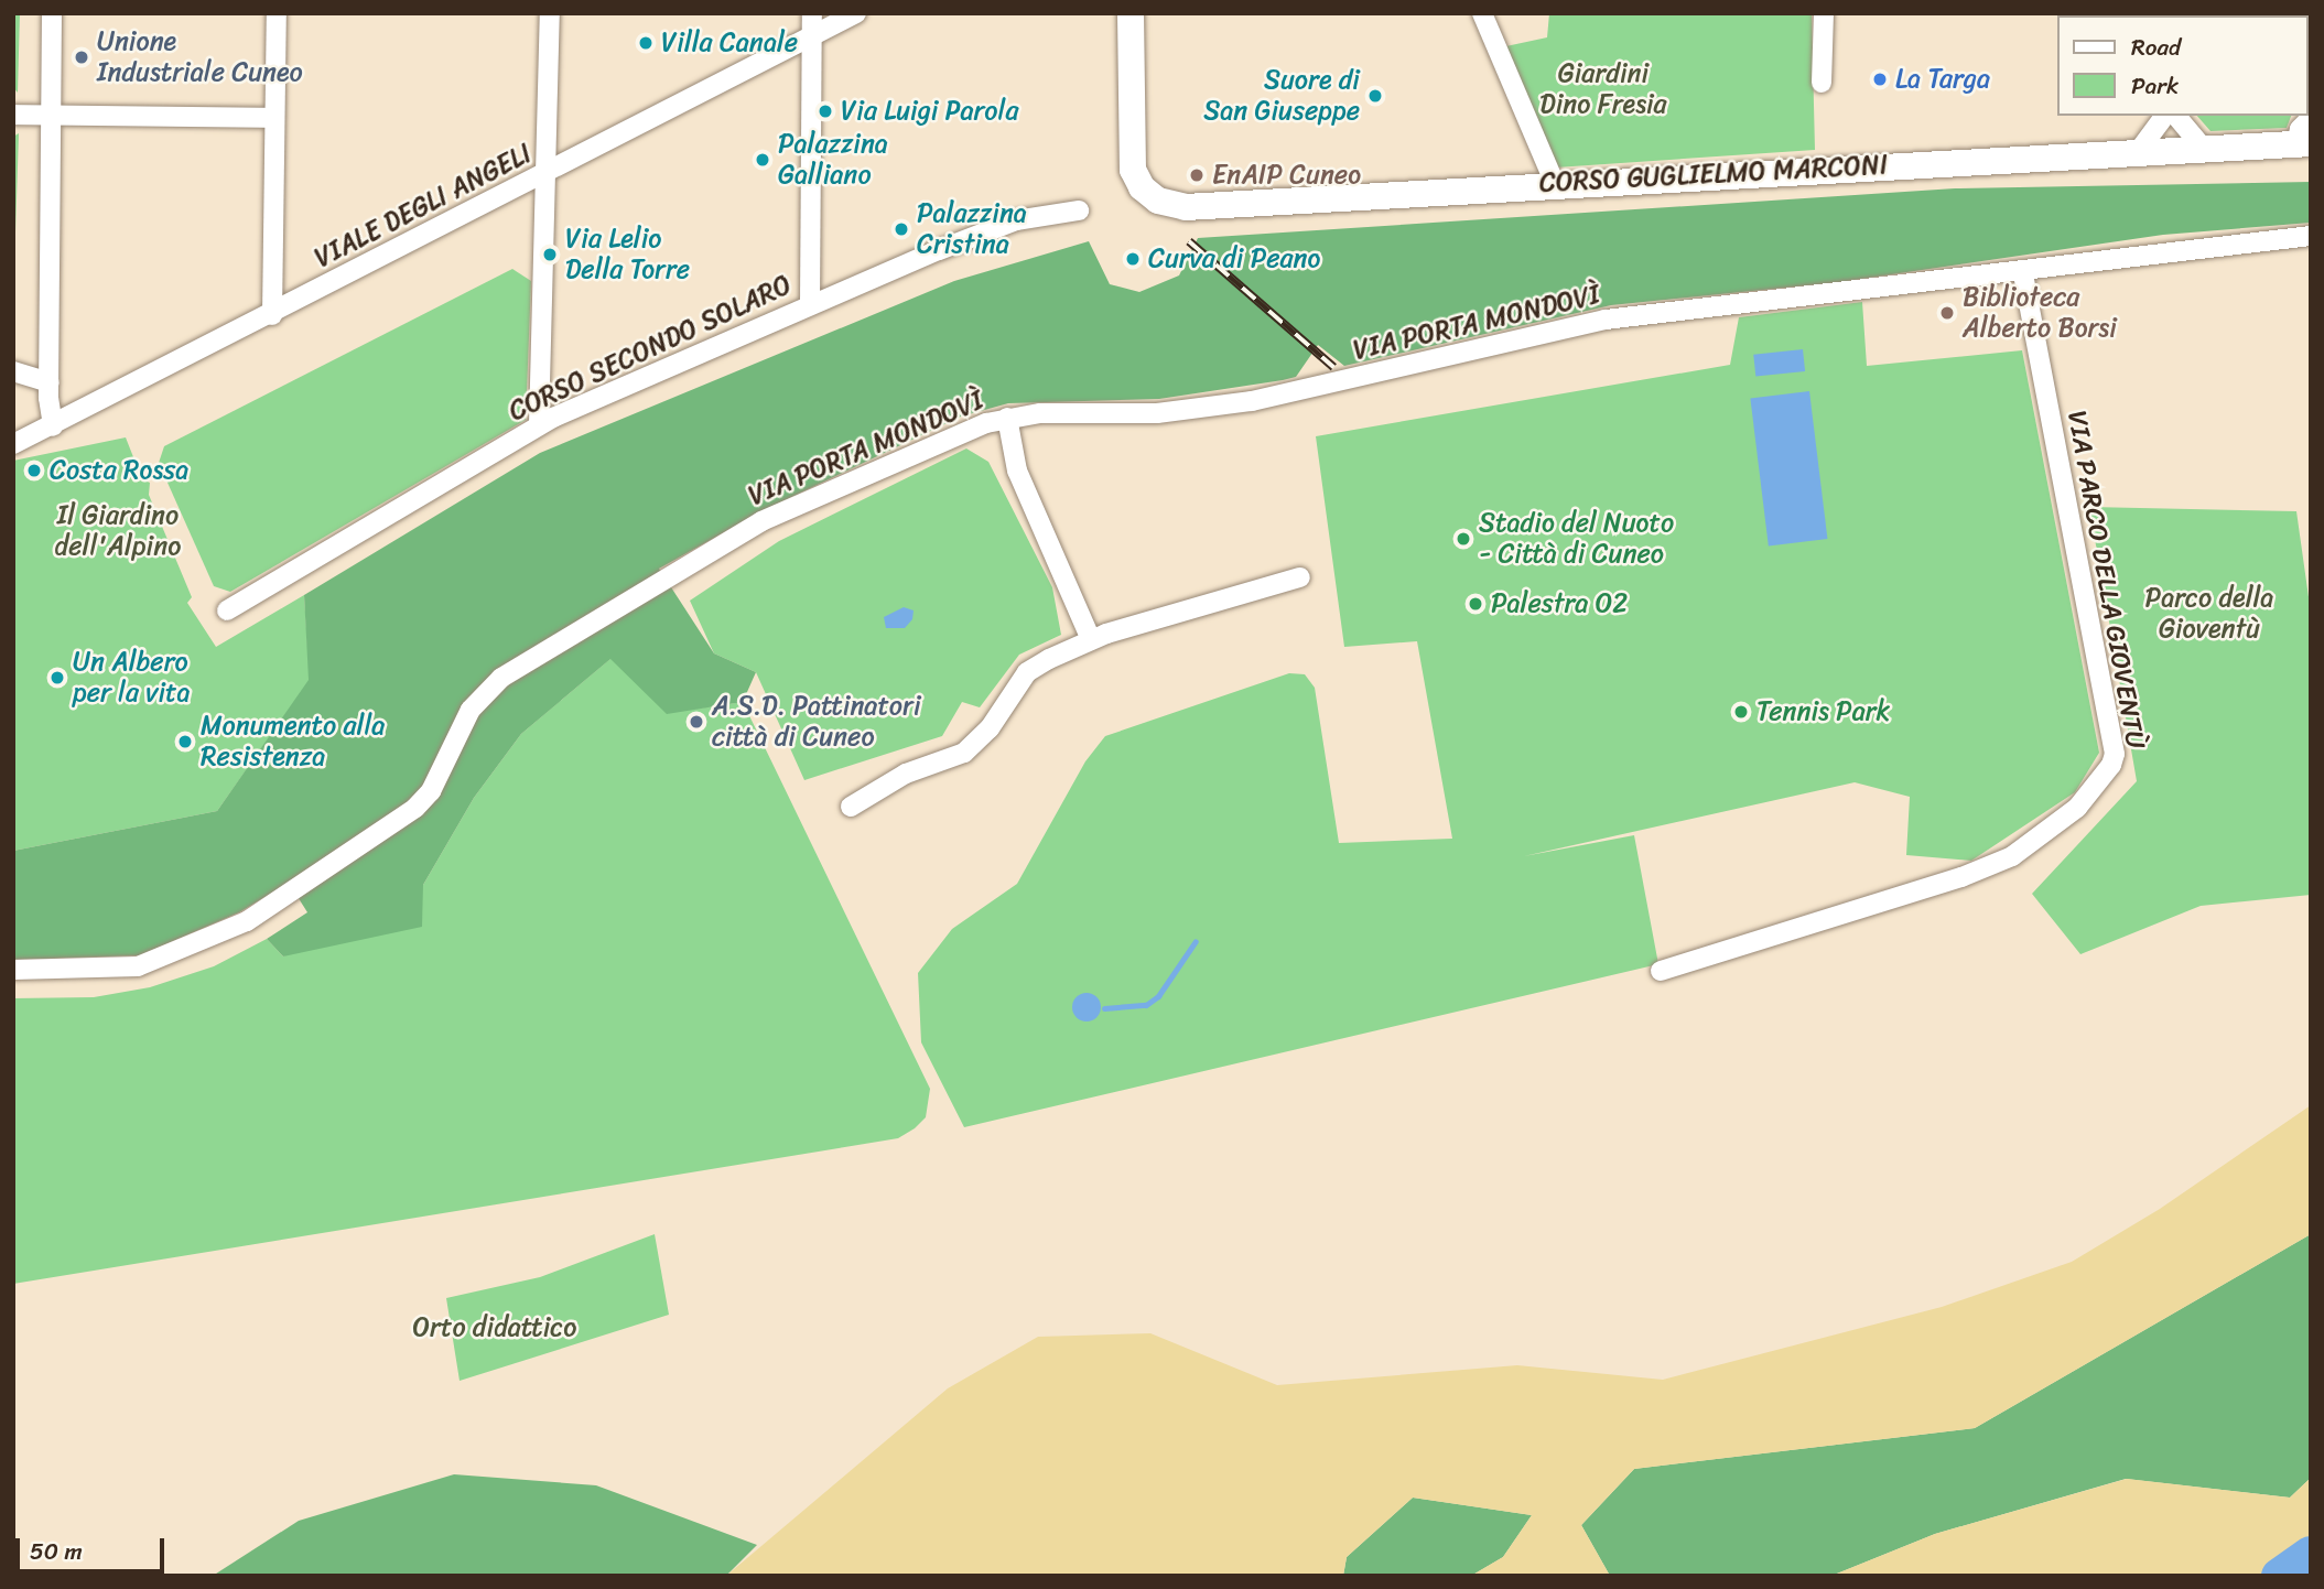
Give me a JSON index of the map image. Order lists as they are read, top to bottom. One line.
{"streets":{"street":["CORSO GUGLIELMO MARCONI","VIALE DEGLI ANGELI","VIA PORTA MONDOVÌ","CORSO SECONDO SOLARO","VIA PARCO DELLA GIOVENTÙ"]},"crossings":[["VIA PORTA MONDOVÌ","VIA PARCO DELLA GIOVENTÙ"]],"parks":["Giardini Dino Fresia","Il Giardino dell'Alpino","Parco della Gioventù","Orto didattico"],"places":["Villa Canale","Unione Industriale Cuneo","La Targa","Suore di San Giuseppe","Via Luigi Parola","Palazzina Galliano","EnAIP Cuneo","Palazzina Cristina","Via Lelio Della Torre","Curva di Peano","Biblioteca Alberto Borsi","Costa Rossa","Stadio del Nuoto - Città di Cuneo","Palestra O2","Un Albero per la vita","Tennis Park","A.S.D. Pattinatori città di Cuneo","Monumento alla Resistenza"],"legend":["Road","Park"],"scale_bar":"50 m"}
